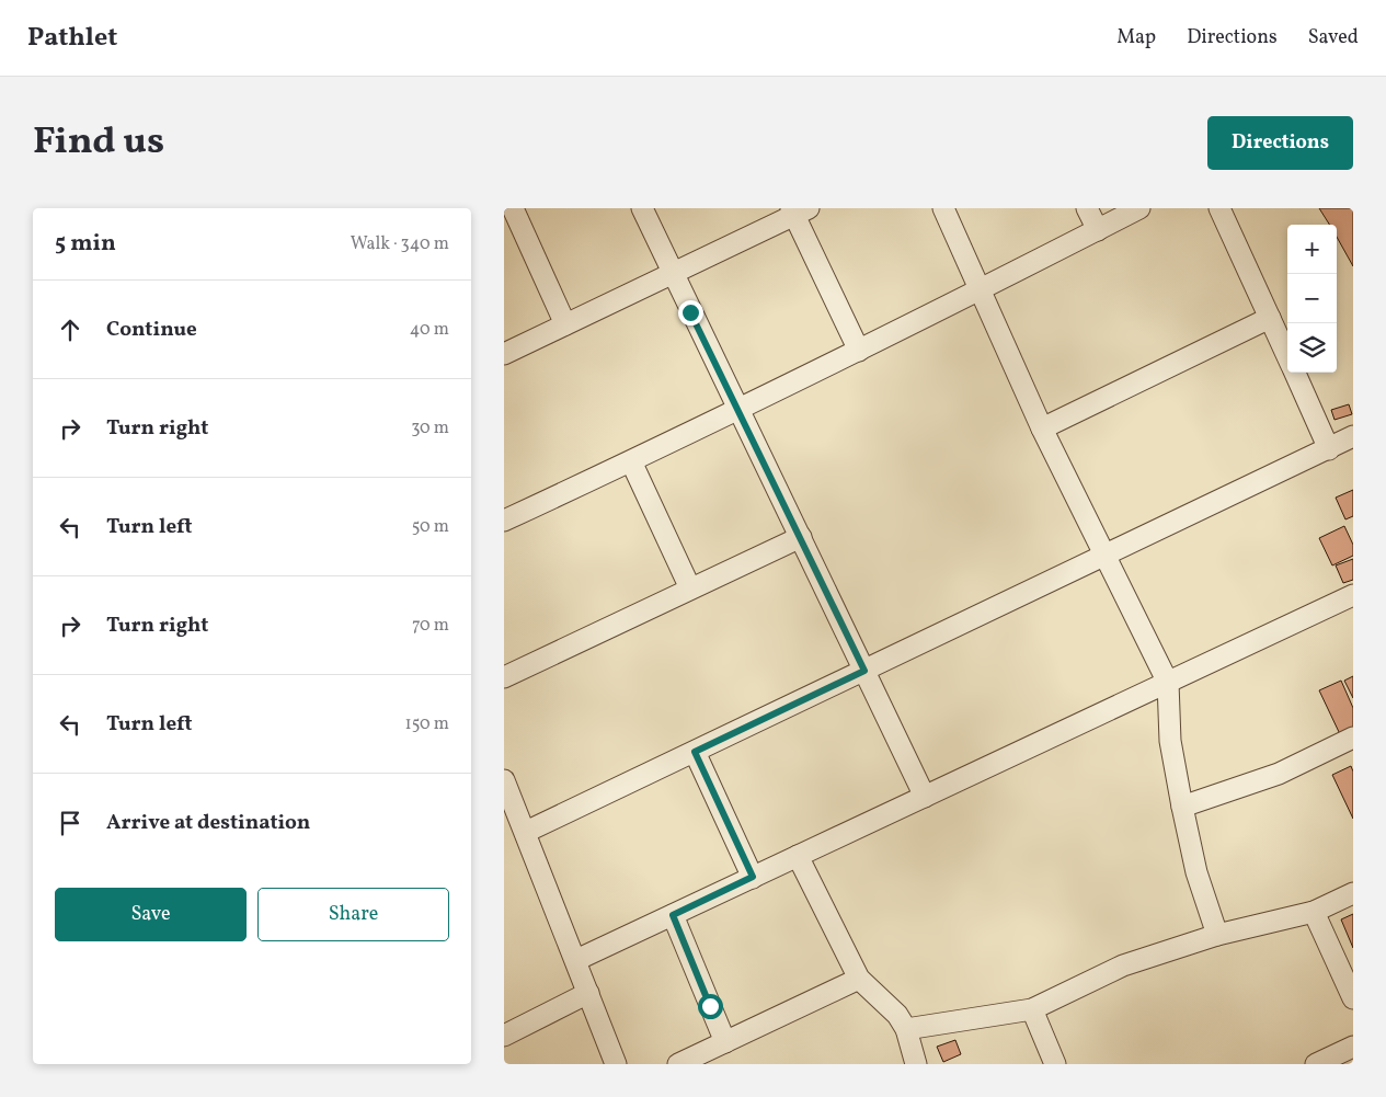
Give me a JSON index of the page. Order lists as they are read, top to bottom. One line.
{"page":{"header":"Pathlet","nav":["Map","Directions","Saved"],"title":"Find us","buttons":["Directions",["Save","Share"]],"heading":["5 min","Walk · 340 m"],"map_buttons":["+","−"],"list":[["Continue","40 m"],["Turn right","30 m"],["Turn left","50 m"],["Turn right","70 m"],["Turn left","150 m"],"Arrive at destination"]}}
